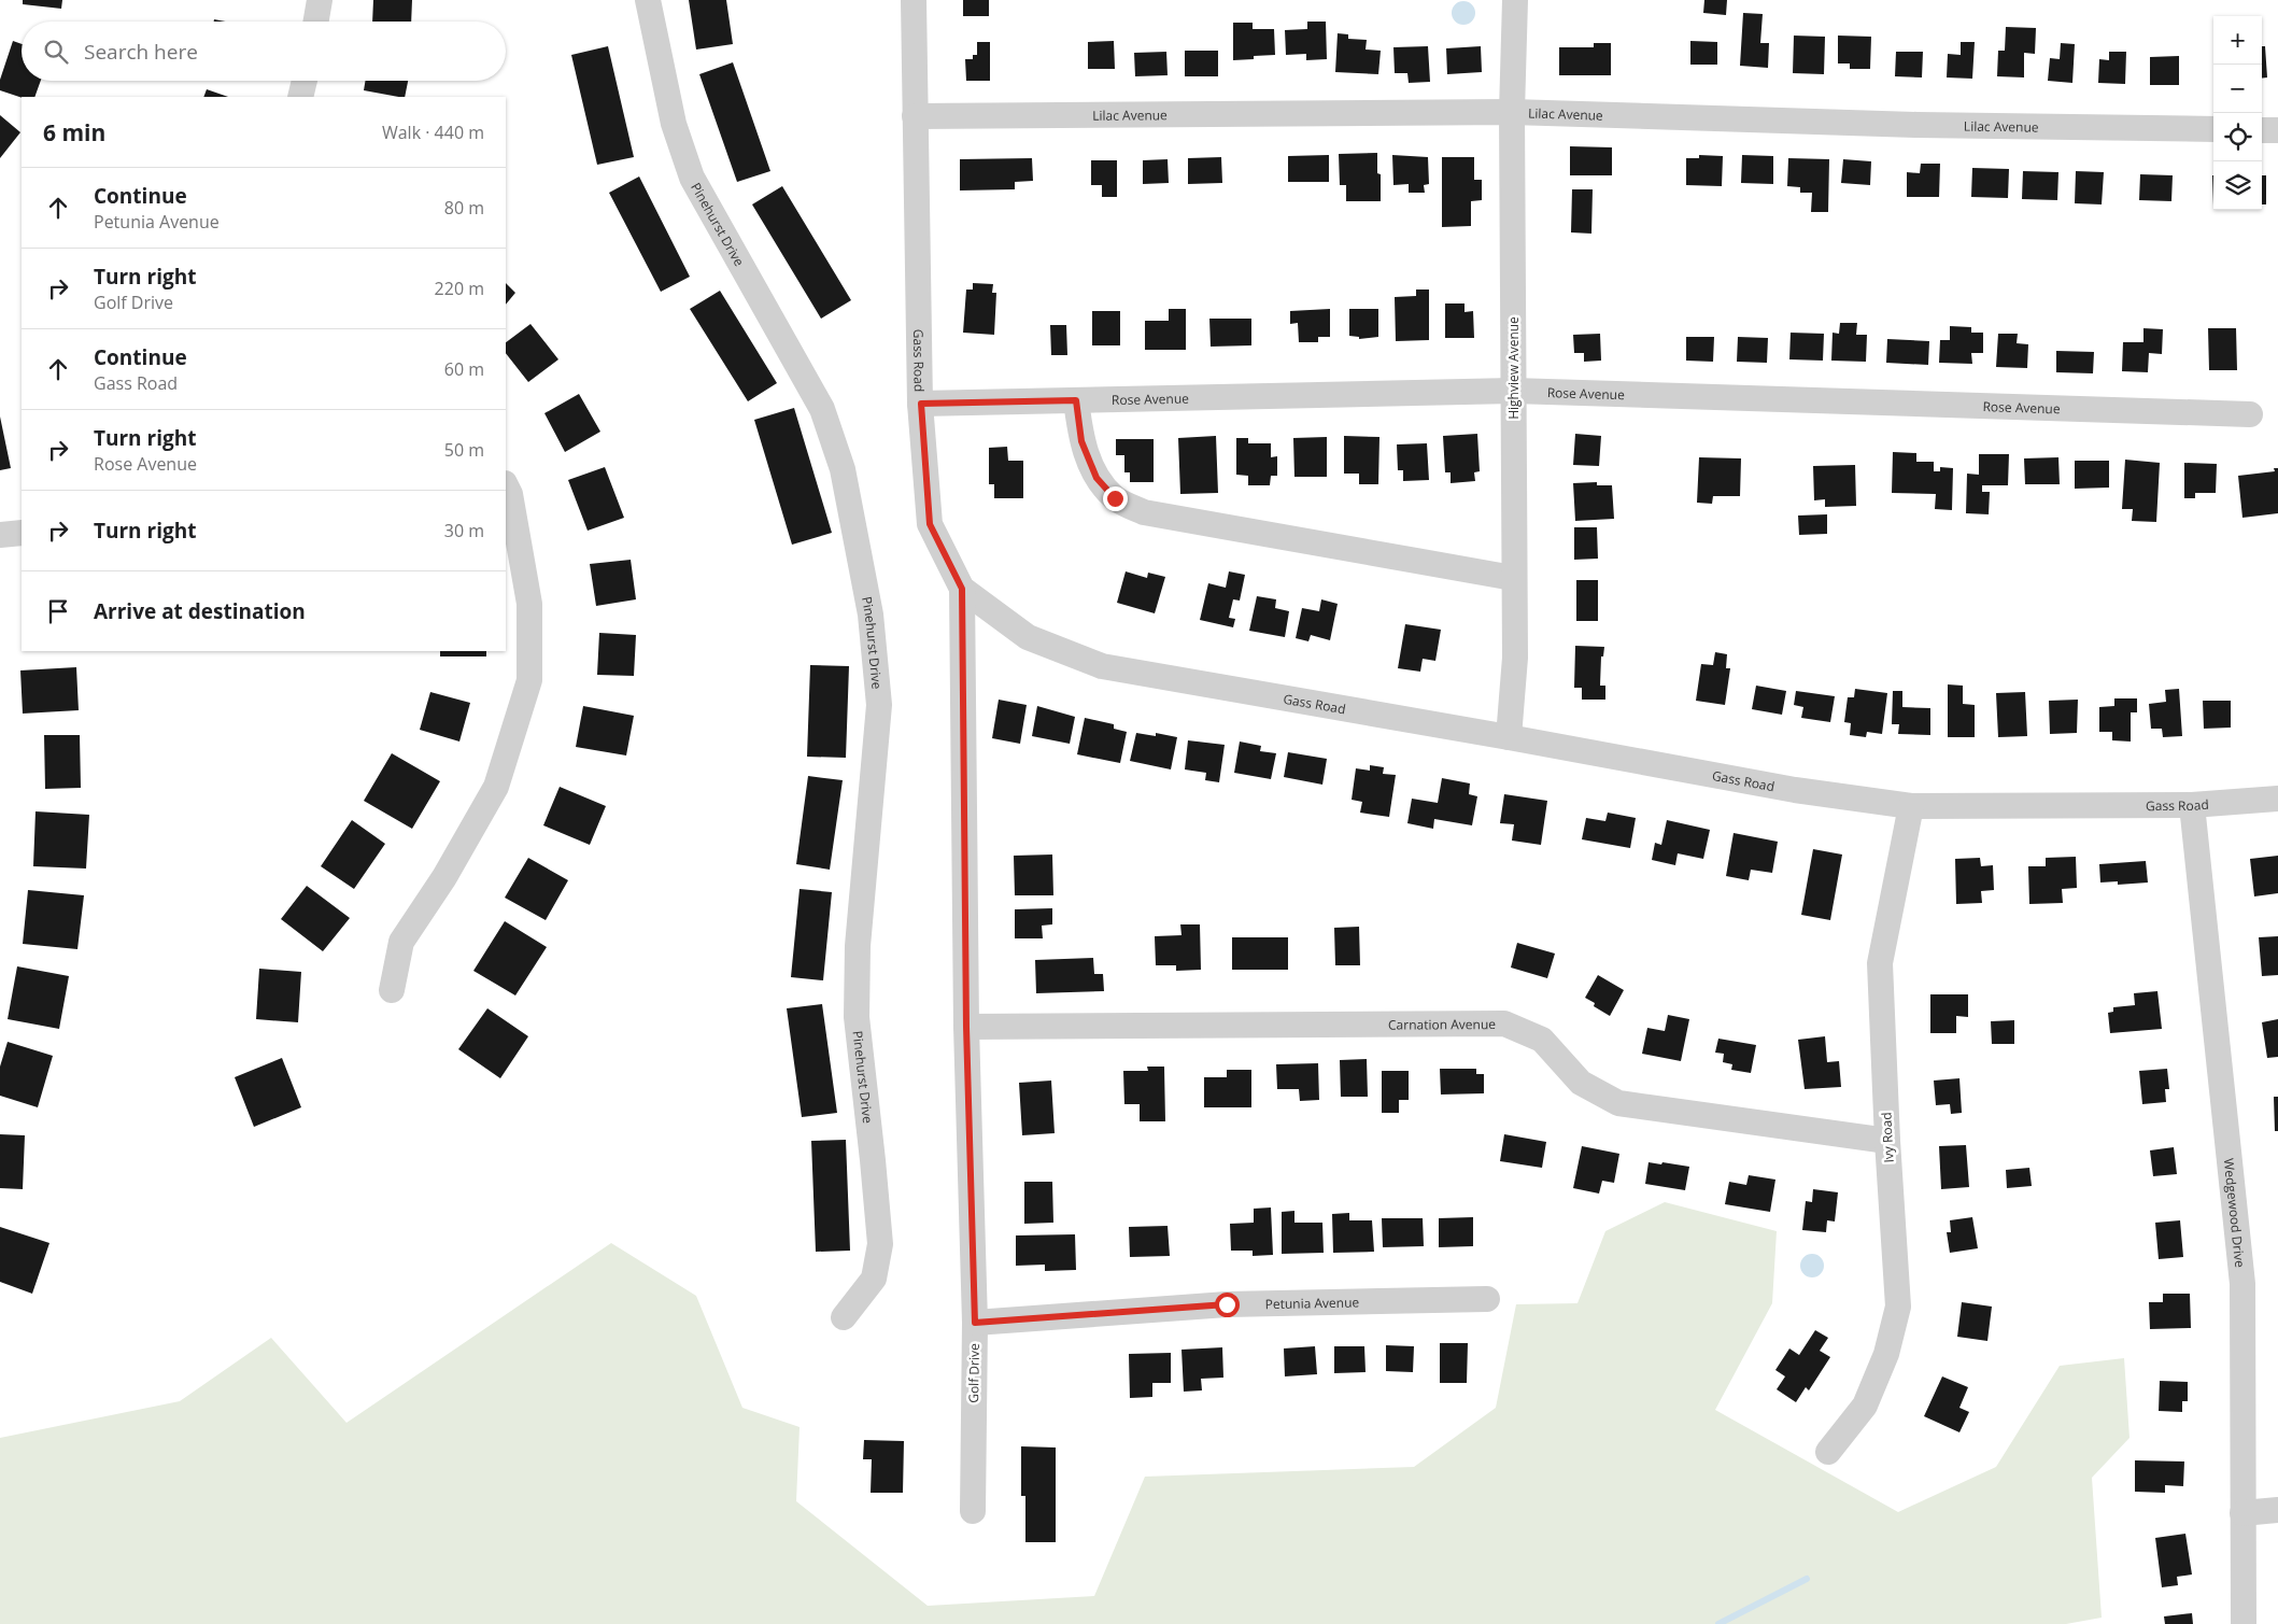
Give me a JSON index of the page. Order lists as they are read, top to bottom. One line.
{"streets":{"street":["Lilac Avenue","Pinehurst Drive","Gass Road","Highview Avenue","Rose Avenue","Carnation Avenue","Ivy Road","Wedgewood Drive","Petunia Avenue","Golf Drive"]},"crossings":[["Lilac Avenue","Gass Road"],["Lilac Avenue","Highview Avenue"],["Gass Road","Highview Avenue"],["Gass Road","Rose Avenue"],["Gass Road","Ivy Road"],["Gass Road","Wedgewood Drive"],["Gass Road","Golf Drive"],["Highview Avenue","Rose Avenue"],["Carnation Avenue","Ivy Road"],["Carnation Avenue","Golf Drive"],["Petunia Avenue","Golf Drive"]],"page":{"map_buttons":["+","−"],"search":"Search here","heading":["6 min","Walk · 440 m"],"list":[["Continue","Petunia Avenue","80 m"],["Turn right","Golf Drive","220 m"],["Continue","Gass Road","60 m"],["Turn right","Rose Avenue","50 m"],["Turn right","30 m"],"Arrive at destination"]}}
